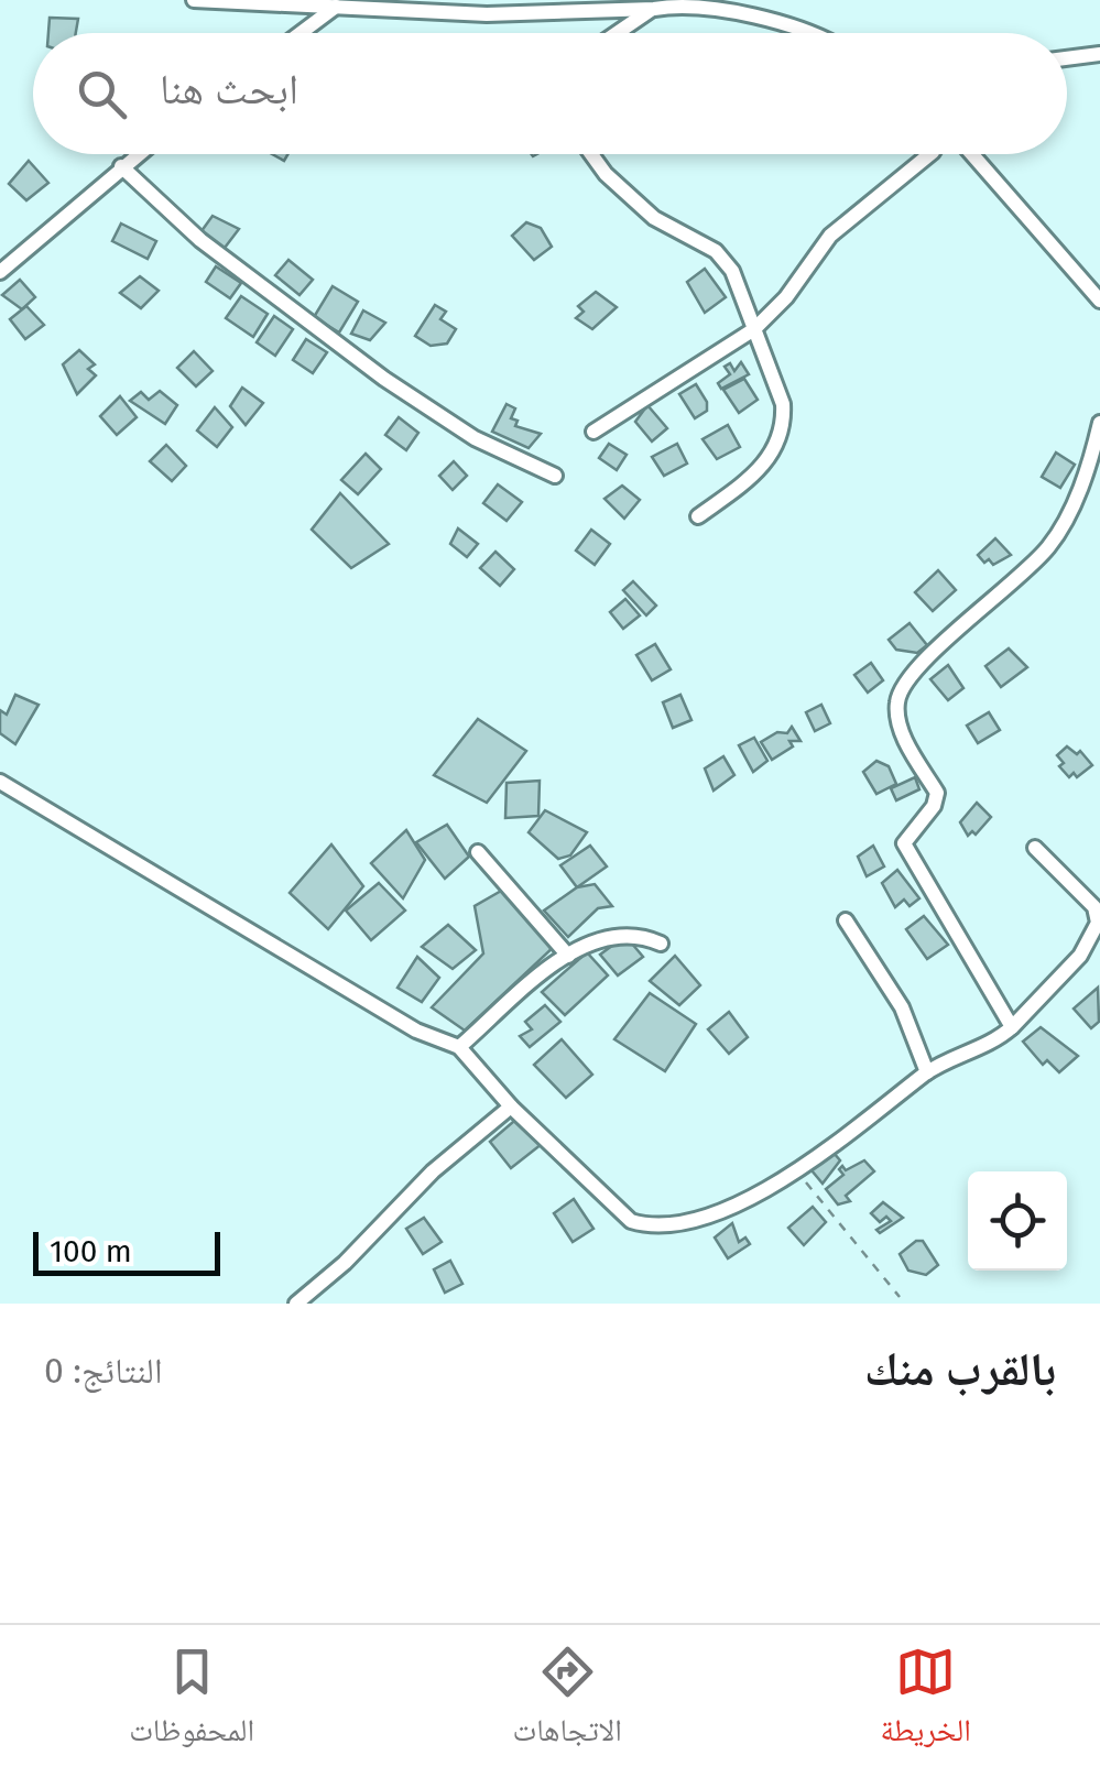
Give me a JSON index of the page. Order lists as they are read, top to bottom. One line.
{"scale_bar":"100 m","page":{"search":"ابحث هنا","scale":"100 m","heading":["بالقرب منك","النتائج: 0"],"nav":["الخريطة","الاتجاهات","المحفوظات"]}}
